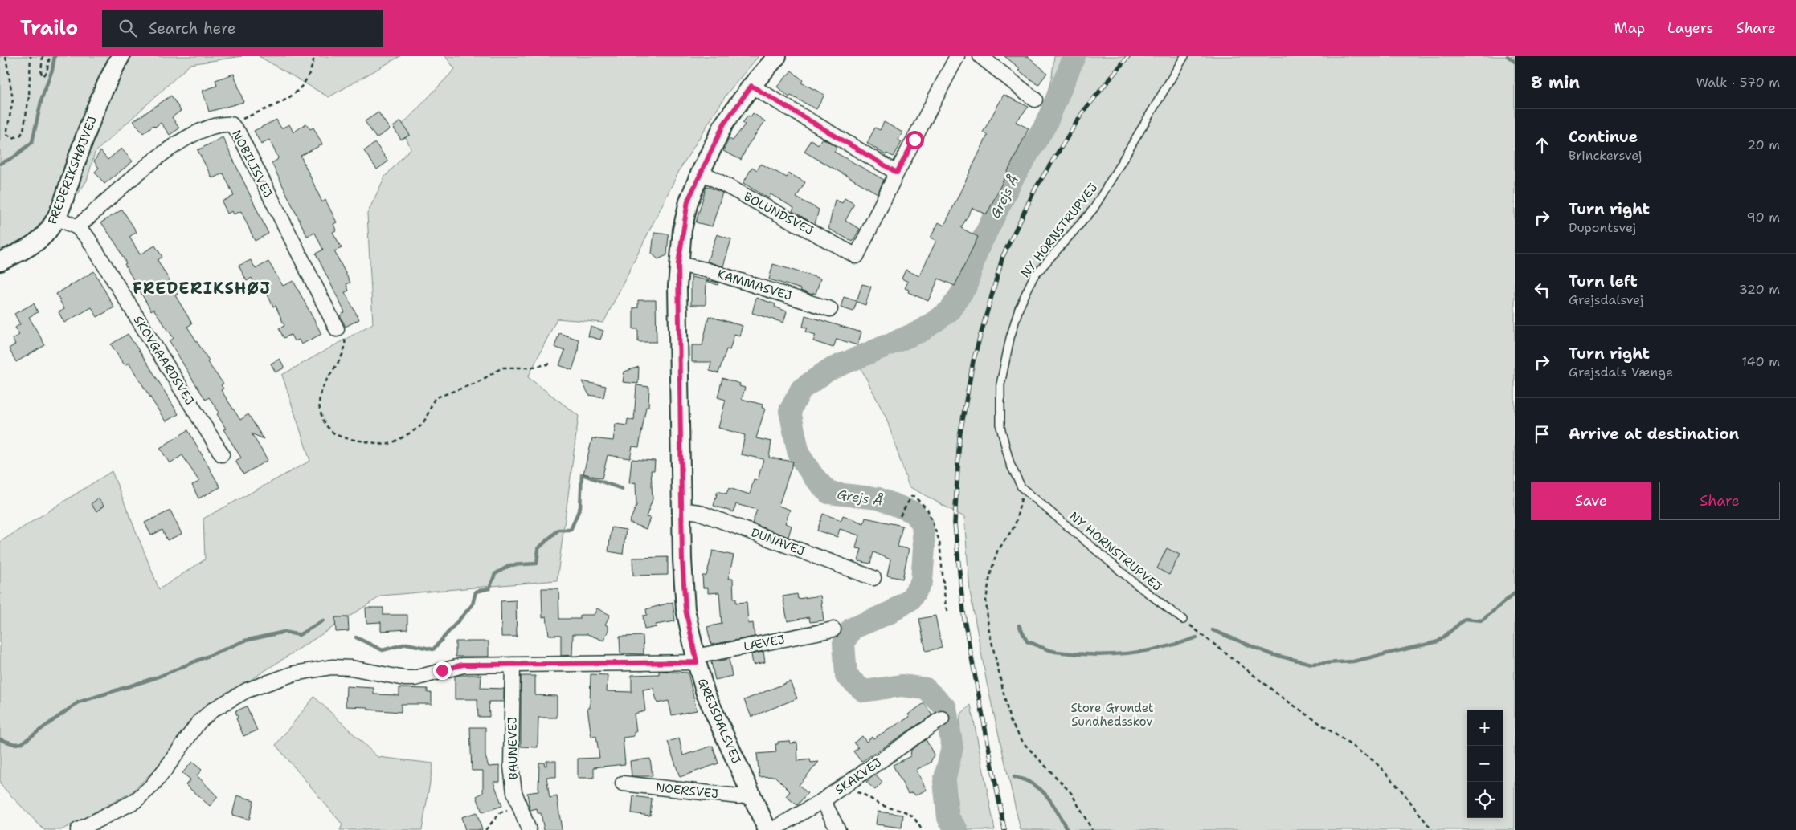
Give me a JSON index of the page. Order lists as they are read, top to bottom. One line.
{"streets":{"street":["NOBILISVEJ","FREDERIKSHØJVEJ","BOLUNDSVEJ","KAMMASVEJ","SKOVGAARDSVEJ","DUNAVEJ","LÆVEJ","GREJSDALSVEJ","BAUNEVEJ","SKAKVEJ","NOERSVEJ"],"lane":["NY HORNSTRUPVEJ"]},"crossings":[["NOBILISVEJ","SKOVGAARDSVEJ"],["FREDERIKSHØJVEJ","SKOVGAARDSVEJ"],["BOLUNDSVEJ","GREJSDALSVEJ"],["KAMMASVEJ","GREJSDALSVEJ"],["DUNAVEJ","GREJSDALSVEJ"],["LÆVEJ","GREJSDALSVEJ"],["LÆVEJ","BAUNEVEJ"],["GREJSDALSVEJ","NOERSVEJ"]],"districts":["FREDERIKSHØJ"],"water":["Grejs Å"],"parks":["Store Grundet Sundhedsskov"],"page":{"header":"Trailo","search":"Search here","nav":["Map","Layers","Share"],"heading":["8 min","Walk · 570 m"],"list":[["Continue","Brinckersvej","20 m"],["Turn right","Dupontsvej","90 m"],["Turn left","Grejsdalsvej","320 m"],["Turn right","Grejsdals Vænge","140 m"],"Arrive at destination"],"buttons":["Save","Share"],"map_buttons":["+","−"]}}
